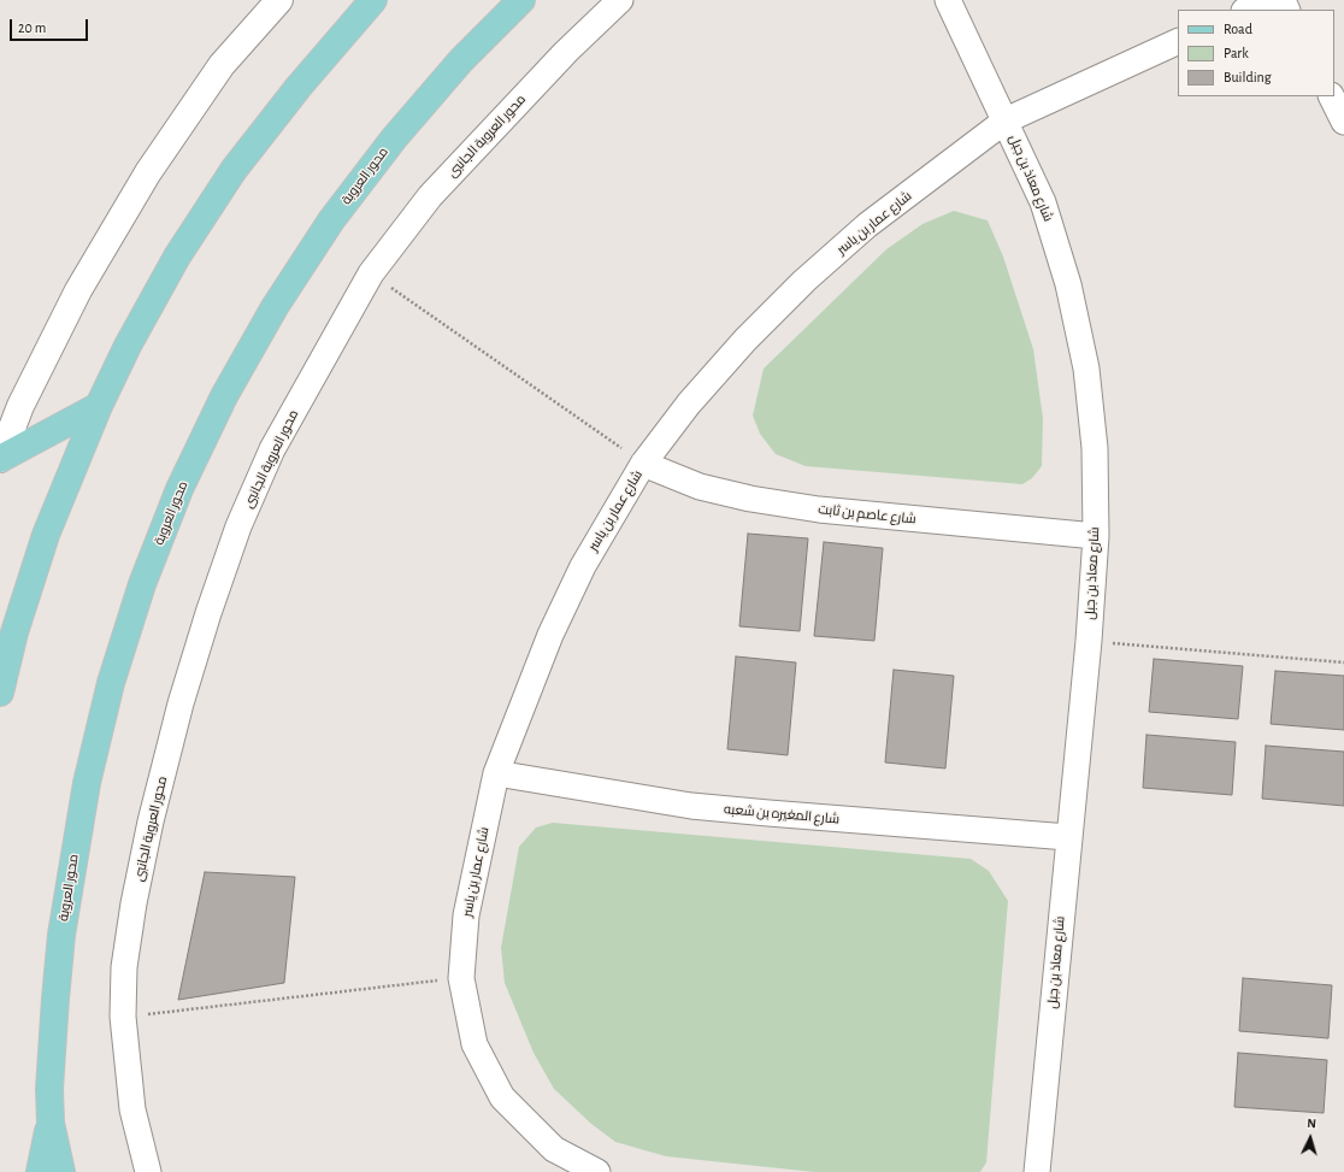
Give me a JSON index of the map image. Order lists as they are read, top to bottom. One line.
{"streets":{"main road":["محور العروبة"],"street":["محور العروبة الجانبى","شارع معاذ بن جبل","شارع عمار بن ياسر","شارع عاصم بن ثابت","شارع المغيره بن شعبه"]},"crossings":[["شارع معاذ بن جبل","شارع عمار بن ياسر"],["شارع معاذ بن جبل","شارع عاصم بن ثابت"],["شارع معاذ بن جبل","شارع المغيره بن شعبه"],["شارع عمار بن ياسر","شارع عاصم بن ثابت"],["شارع عمار بن ياسر","شارع المغيره بن شعبه"]],"legend":["Road","Park","Building"],"scale_bar":"20 m","north":"top"}
